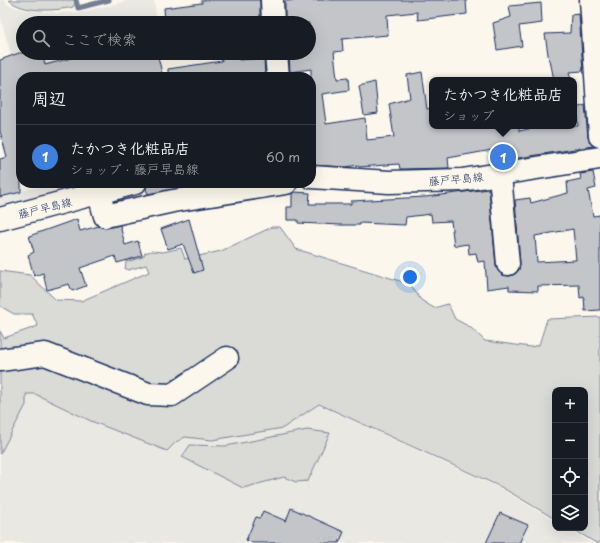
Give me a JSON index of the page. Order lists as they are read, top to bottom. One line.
{"streets":{"street":["藤戸早島線"]},"page":{"search":"ここで検索","heading":"周辺","popup":["たかつき化粧品店","ショップ"],"list":[{"mark":"1","name":"たかつき化粧品店","note":"ショップ · 藤戸早島線","value":"60 m"}],"pins":"1","map_buttons":["+","−"]}}
